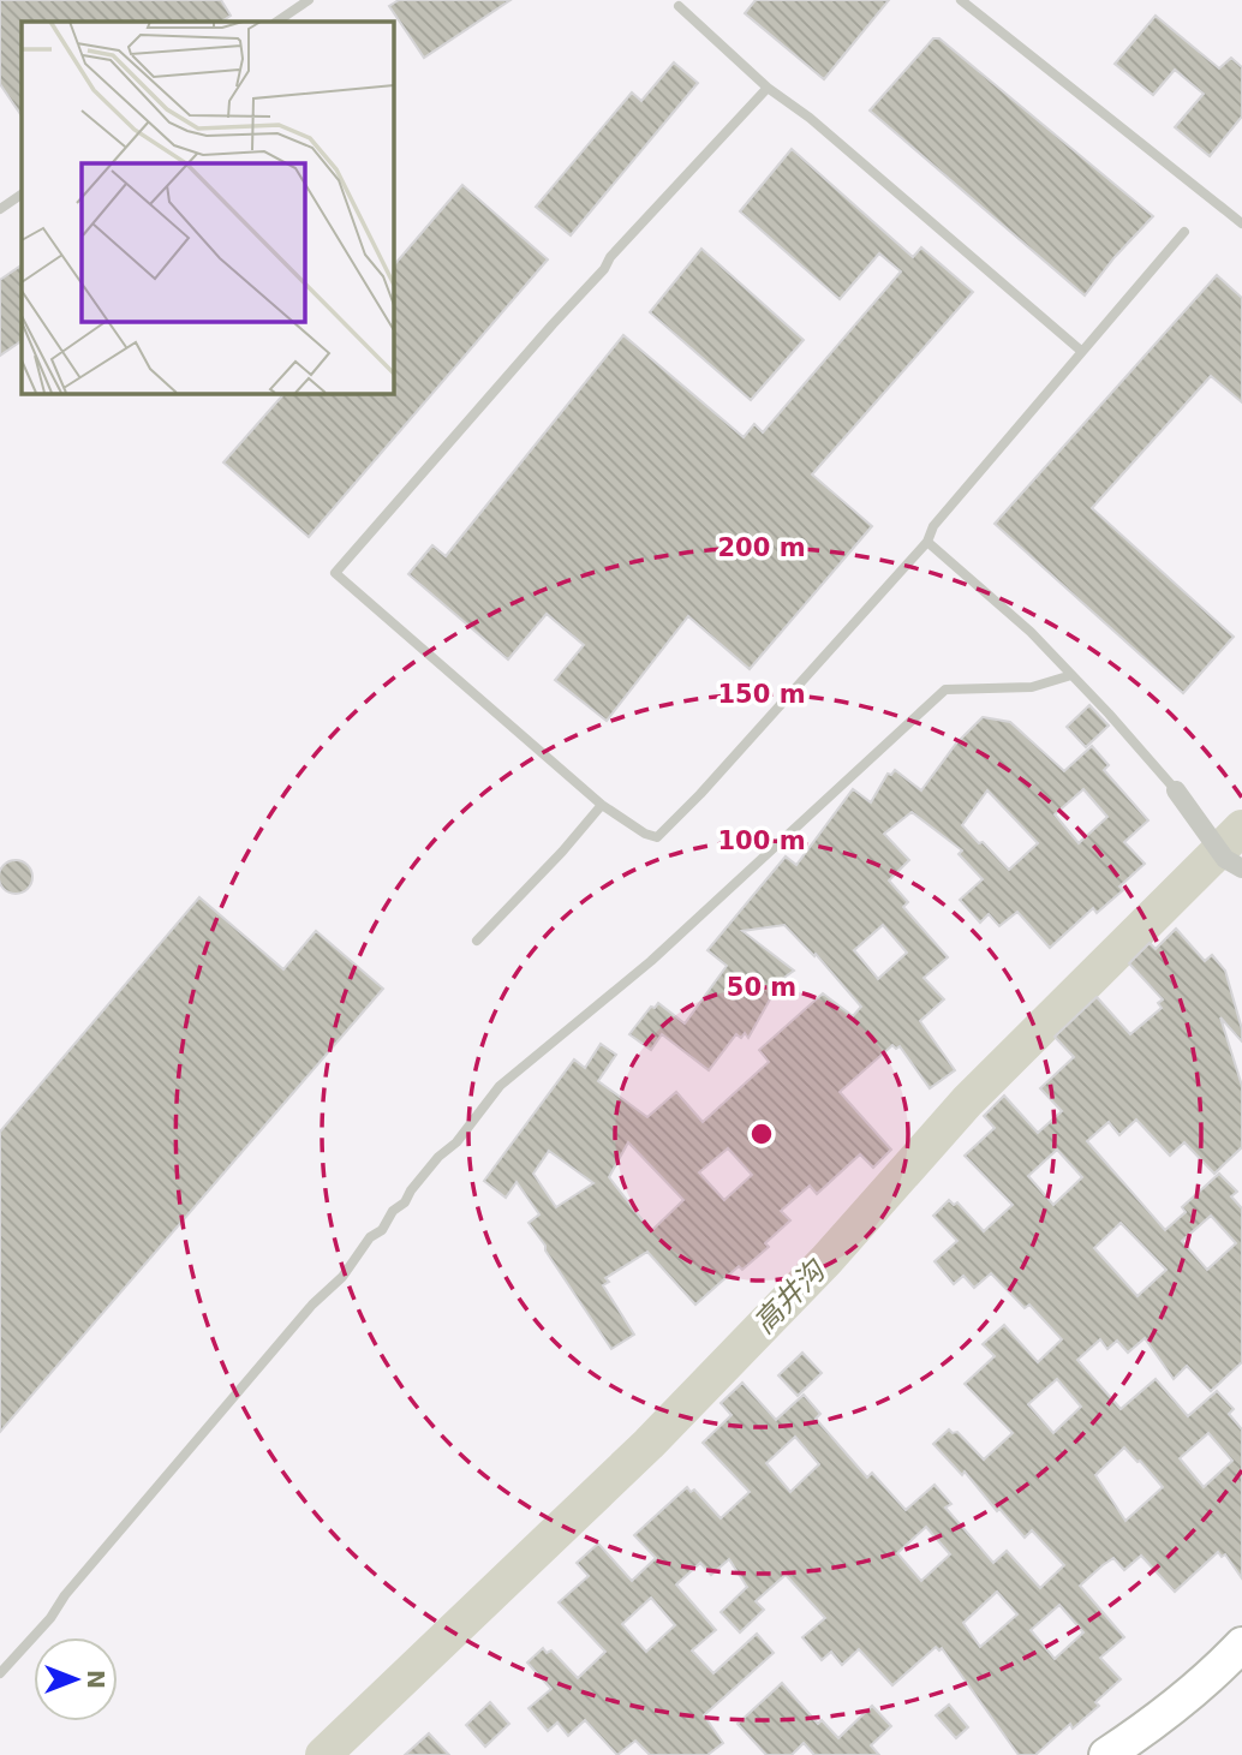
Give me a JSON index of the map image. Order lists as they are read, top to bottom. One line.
{"water":["高井沟"],"north":"right","rings":["200 m","150 m","100 m","50 m"]}
